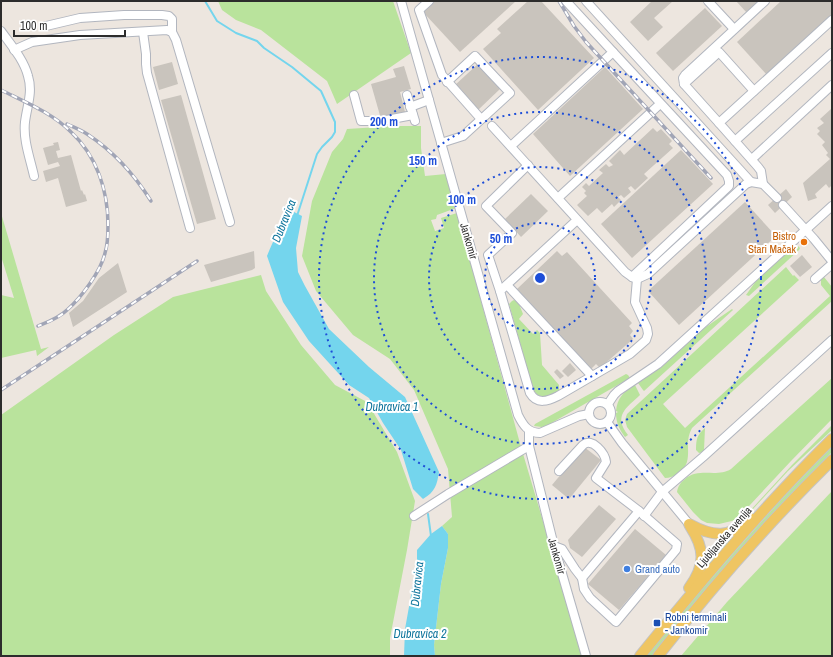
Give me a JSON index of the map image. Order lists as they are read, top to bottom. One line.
{"streets":{"main road":["Ljubljanska avenija"],"street":["Jankomir"]},"water":["Dubravica","Dubravica 1","Dubravica 2"],"places":{"other":["Bistro Stari Mačak","Grand auto"],"transit":["Robni terminali - Jankomir"]},"scale_bar":"100 m","rings":["200 m","150 m","100 m","50 m"]}
